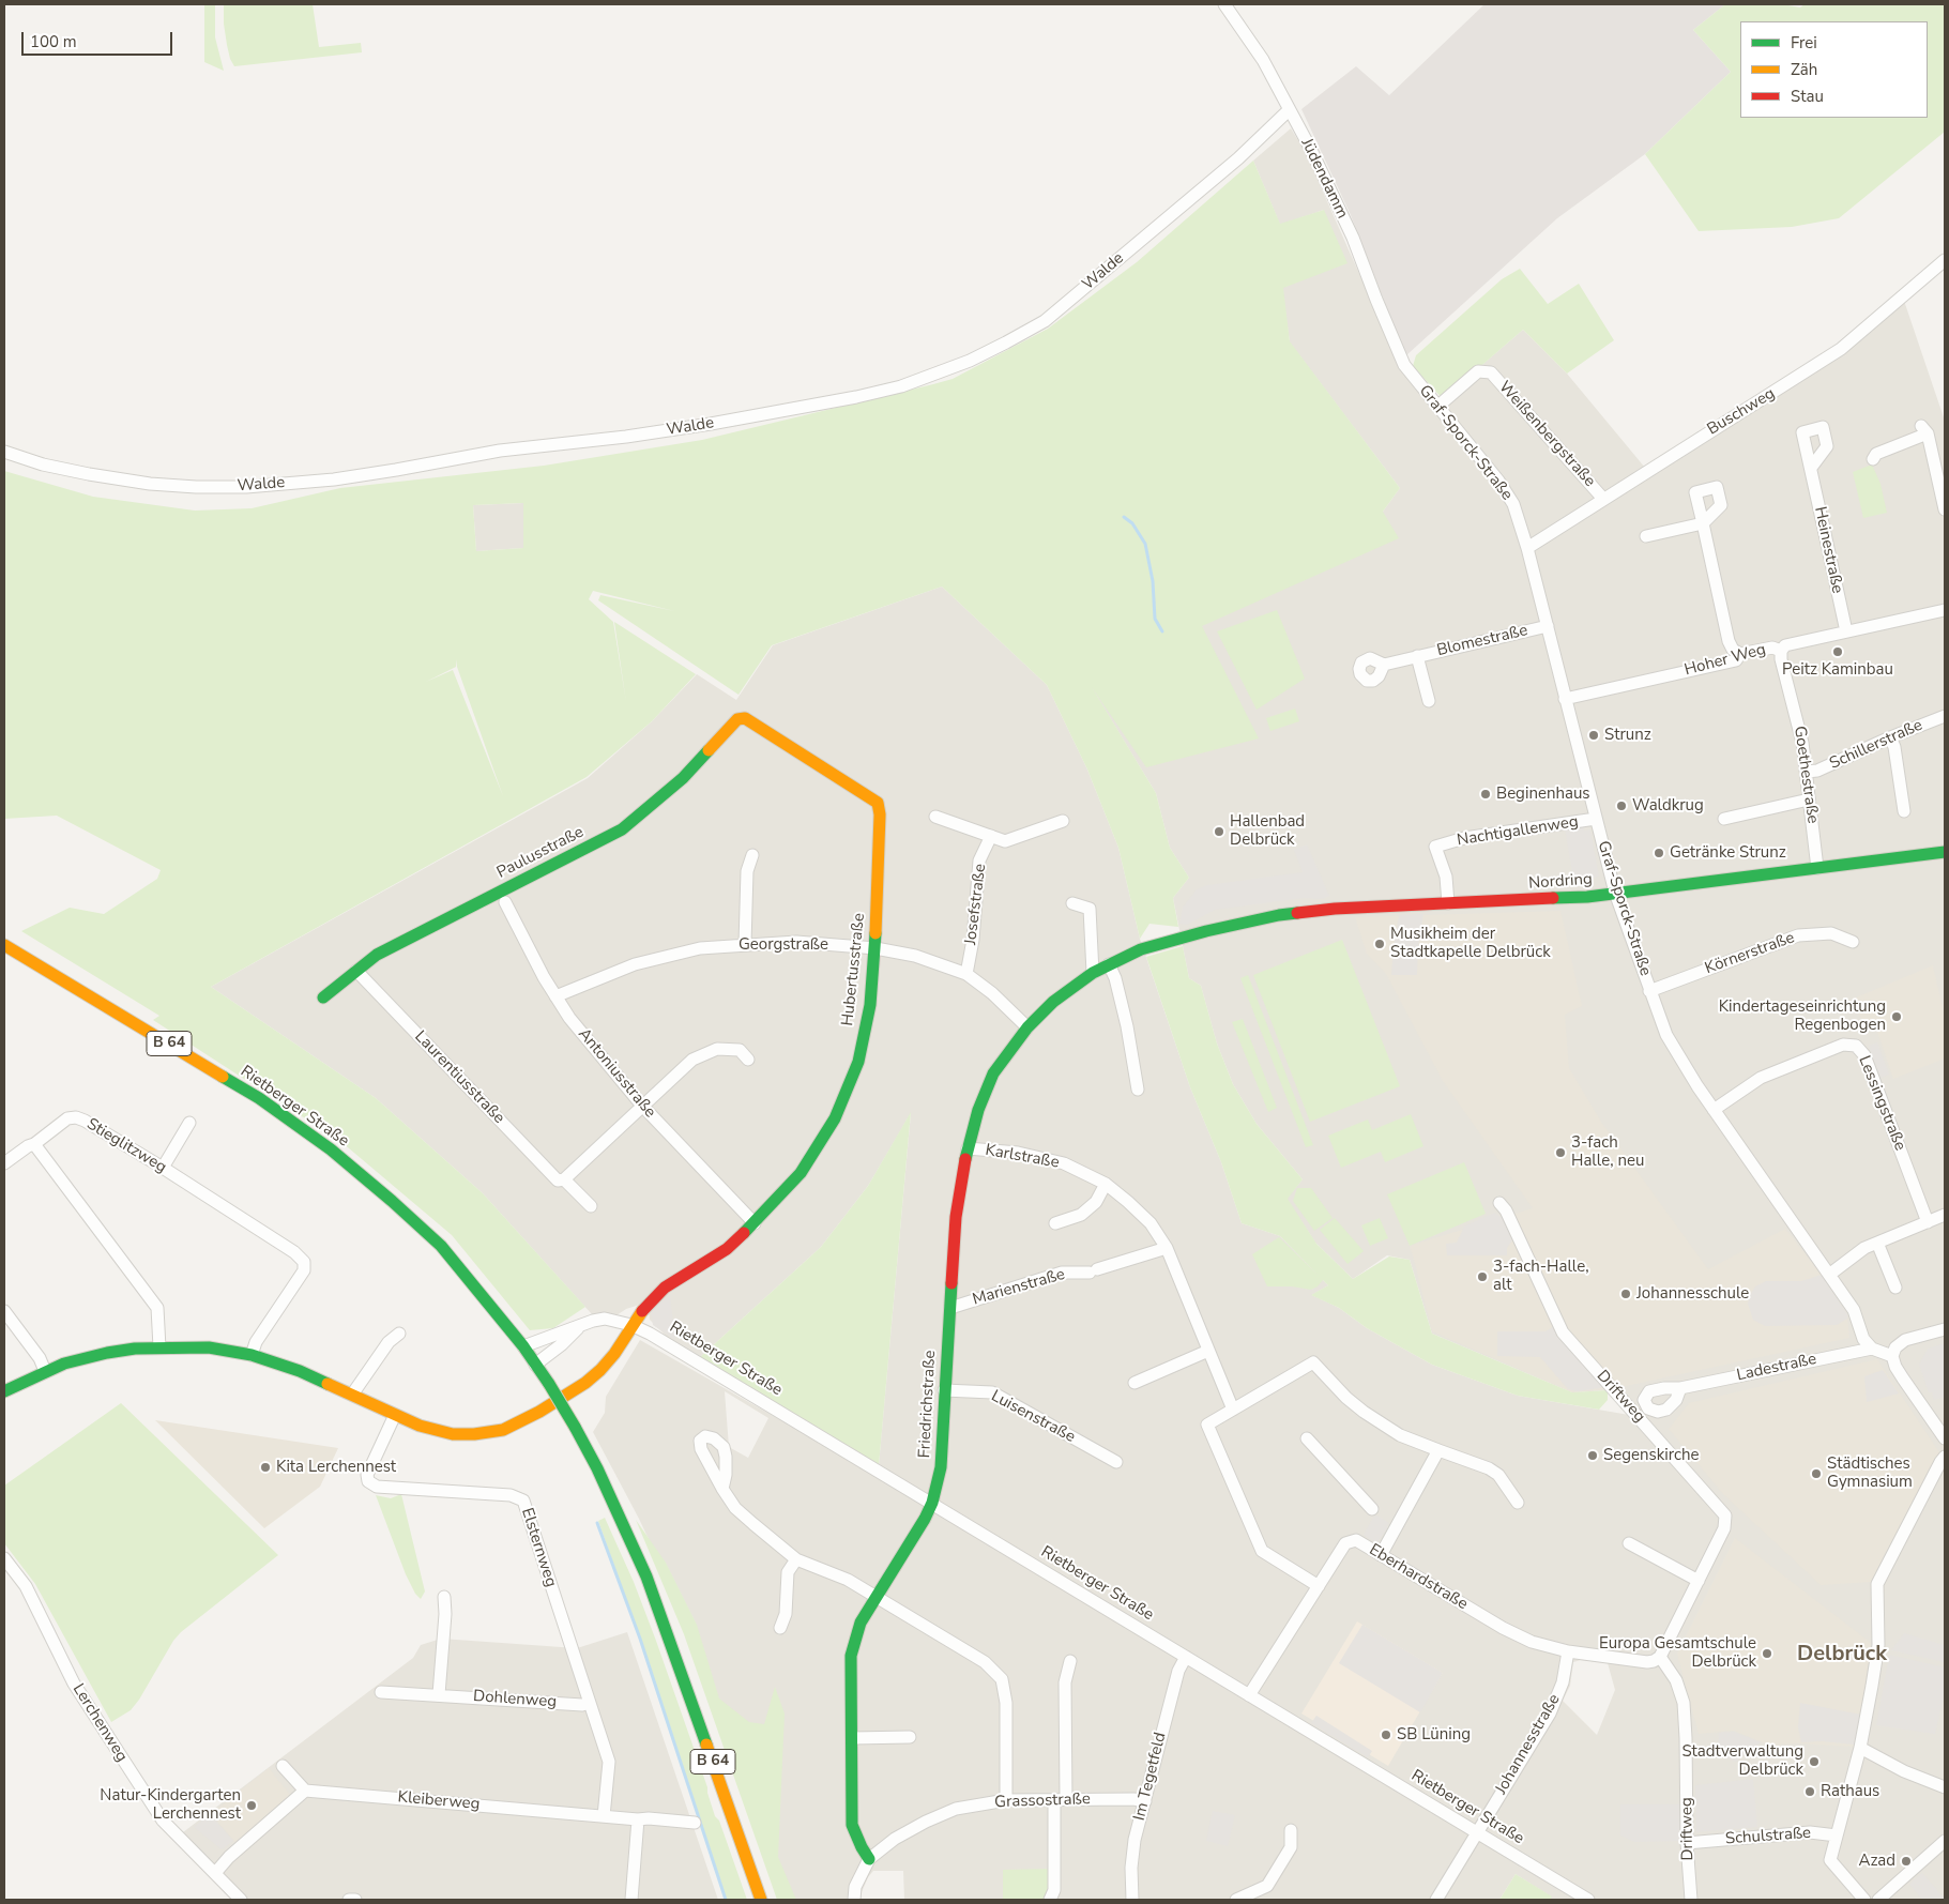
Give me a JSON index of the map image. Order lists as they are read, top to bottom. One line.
{"streets":{"street":["Jüdendamm","Walde","Buschweg","Weißenbergstraße","Graf-Sporck-Straße","Heinestraße","Blomestraße","Hoher Weg","Schillerstraße","Goethestraße","Nachtigallenweg","Paulusstraße","Nordring","Josefstraße","Georgstraße","Körnerstraße","Hubertusstraße","B 64","Antoniusstraße","Laurentiusstraße","Lessingstraße","Rietberger Straße","Stieglitzweg","Karlstraße","Marienstraße","Ladestraße","Driftweg","Friedrichstraße","Luisenstraße","Elsternweg","Eberhardstraße","Dohlenweg","Lerchenweg","Johannesstraße","Im Tegetfeld","Kleiberweg","Grassostraße","Schulstraße"]},"crossings":[["Jüdendamm","Walde"],["Jüdendamm","Graf-Sporck-Straße"],["Buschweg","Weißenbergstraße"],["Buschweg","Graf-Sporck-Straße"],["Weißenbergstraße","Graf-Sporck-Straße"],["Graf-Sporck-Straße","Blomestraße"],["Graf-Sporck-Straße","Hoher Weg"],["Graf-Sporck-Straße","Nachtigallenweg"],["Graf-Sporck-Straße","Nordring"],["Graf-Sporck-Straße","Körnerstraße"],["Graf-Sporck-Straße","Lessingstraße"],["Graf-Sporck-Straße","Ladestraße"],["Heinestraße","Hoher Weg"],["Hoher Weg","Goethestraße"],["Schillerstraße","Goethestraße"],["Goethestraße","Nordring"],["Nachtigallenweg","Nordring"],["Paulusstraße","Hubertusstraße"],["Paulusstraße","Laurentiusstraße"],["Josefstraße","Georgstraße"],["Georgstraße","Hubertusstraße"],["Georgstraße","Antoniusstraße"],["Georgstraße","Friedrichstraße"],["Hubertusstraße","Antoniusstraße"],["Hubertusstraße","Rietberger Straße"],["Hubertusstraße","Stieglitzweg"],["Hubertusstraße","Elsternweg"],["Rietberger Straße","Friedrichstraße"],["Rietberger Straße","Eberhardstraße"],["Rietberger Straße","Johannesstraße"],["Rietberger Straße","Im Tegetfeld"],["Karlstraße","Marienstraße"],["Karlstraße","Friedrichstraße"],["Marienstraße","Friedrichstraße"],["Ladestraße","Driftweg"],["Driftweg","Eberhardstraße"],["Driftweg","Schulstraße"],["Friedrichstraße","Luisenstraße"],["Friedrichstraße","Grassostraße"],["Elsternweg","Dohlenweg"],["Elsternweg","Kleiberweg"],["Eberhardstraße","Johannesstraße"],["Im Tegetfeld","Grassostraße"]],"districts":["Delbrück"],"places":["Peitz Kaminbau","Strunz","Beginenhaus","Waldkrug","Hallenbad Delbrück","Getränke Strunz","Musikheim der Stadtkapelle Delbrück","Kindertageseinrichtung Regenbogen","3-fach Halle, neu","3-fach-Halle, alt","Johannesschule","Segenskirche","Kita Lerchennest","Städtisches Gymnasium","Europa Gesamtschule Delbrück","SB Lüning","Stadtverwaltung Delbrück","Rathaus","Natur-Kindergarten Lerchennest","Azad"],"legend":["Frei","Zäh","Stau"],"scale_bar":"100 m"}
